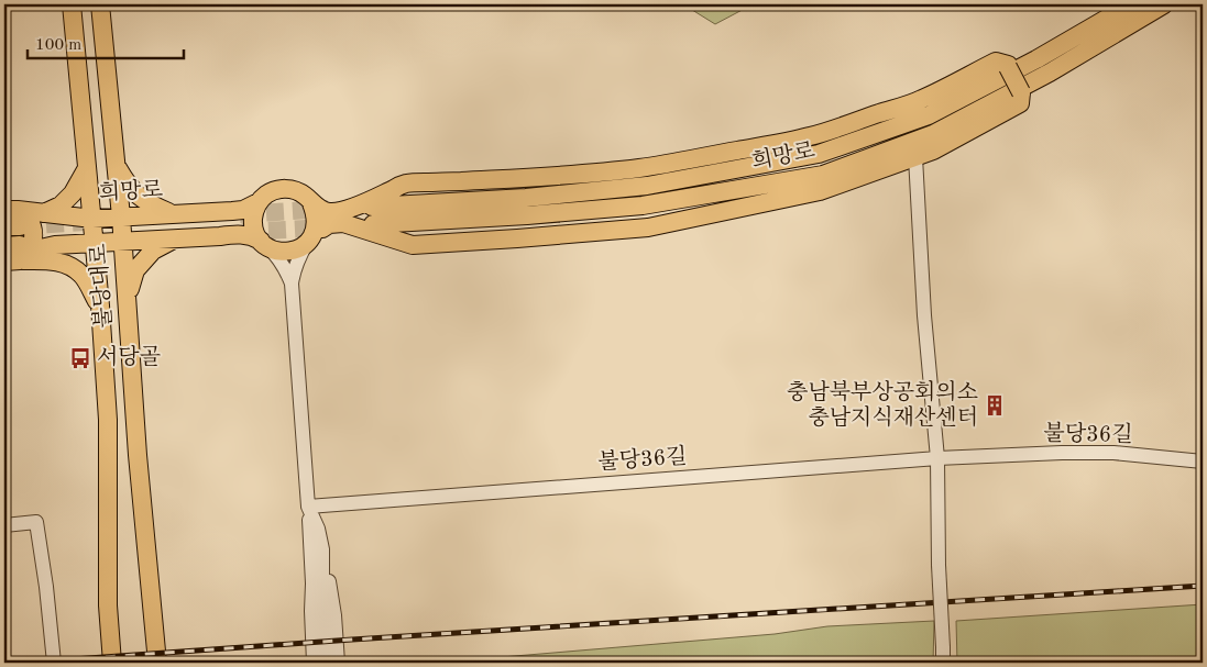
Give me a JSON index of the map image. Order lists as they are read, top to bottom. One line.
{"streets":{"main road":["희망로","불당대로"],"street":["불당36길"]},"crossings":[["희망로","불당대로"]],"places":{"bus stop":["서당골"],"building":["충남북부상공회의소 충남지식재산센터"]},"scale_bar":"100 m"}
